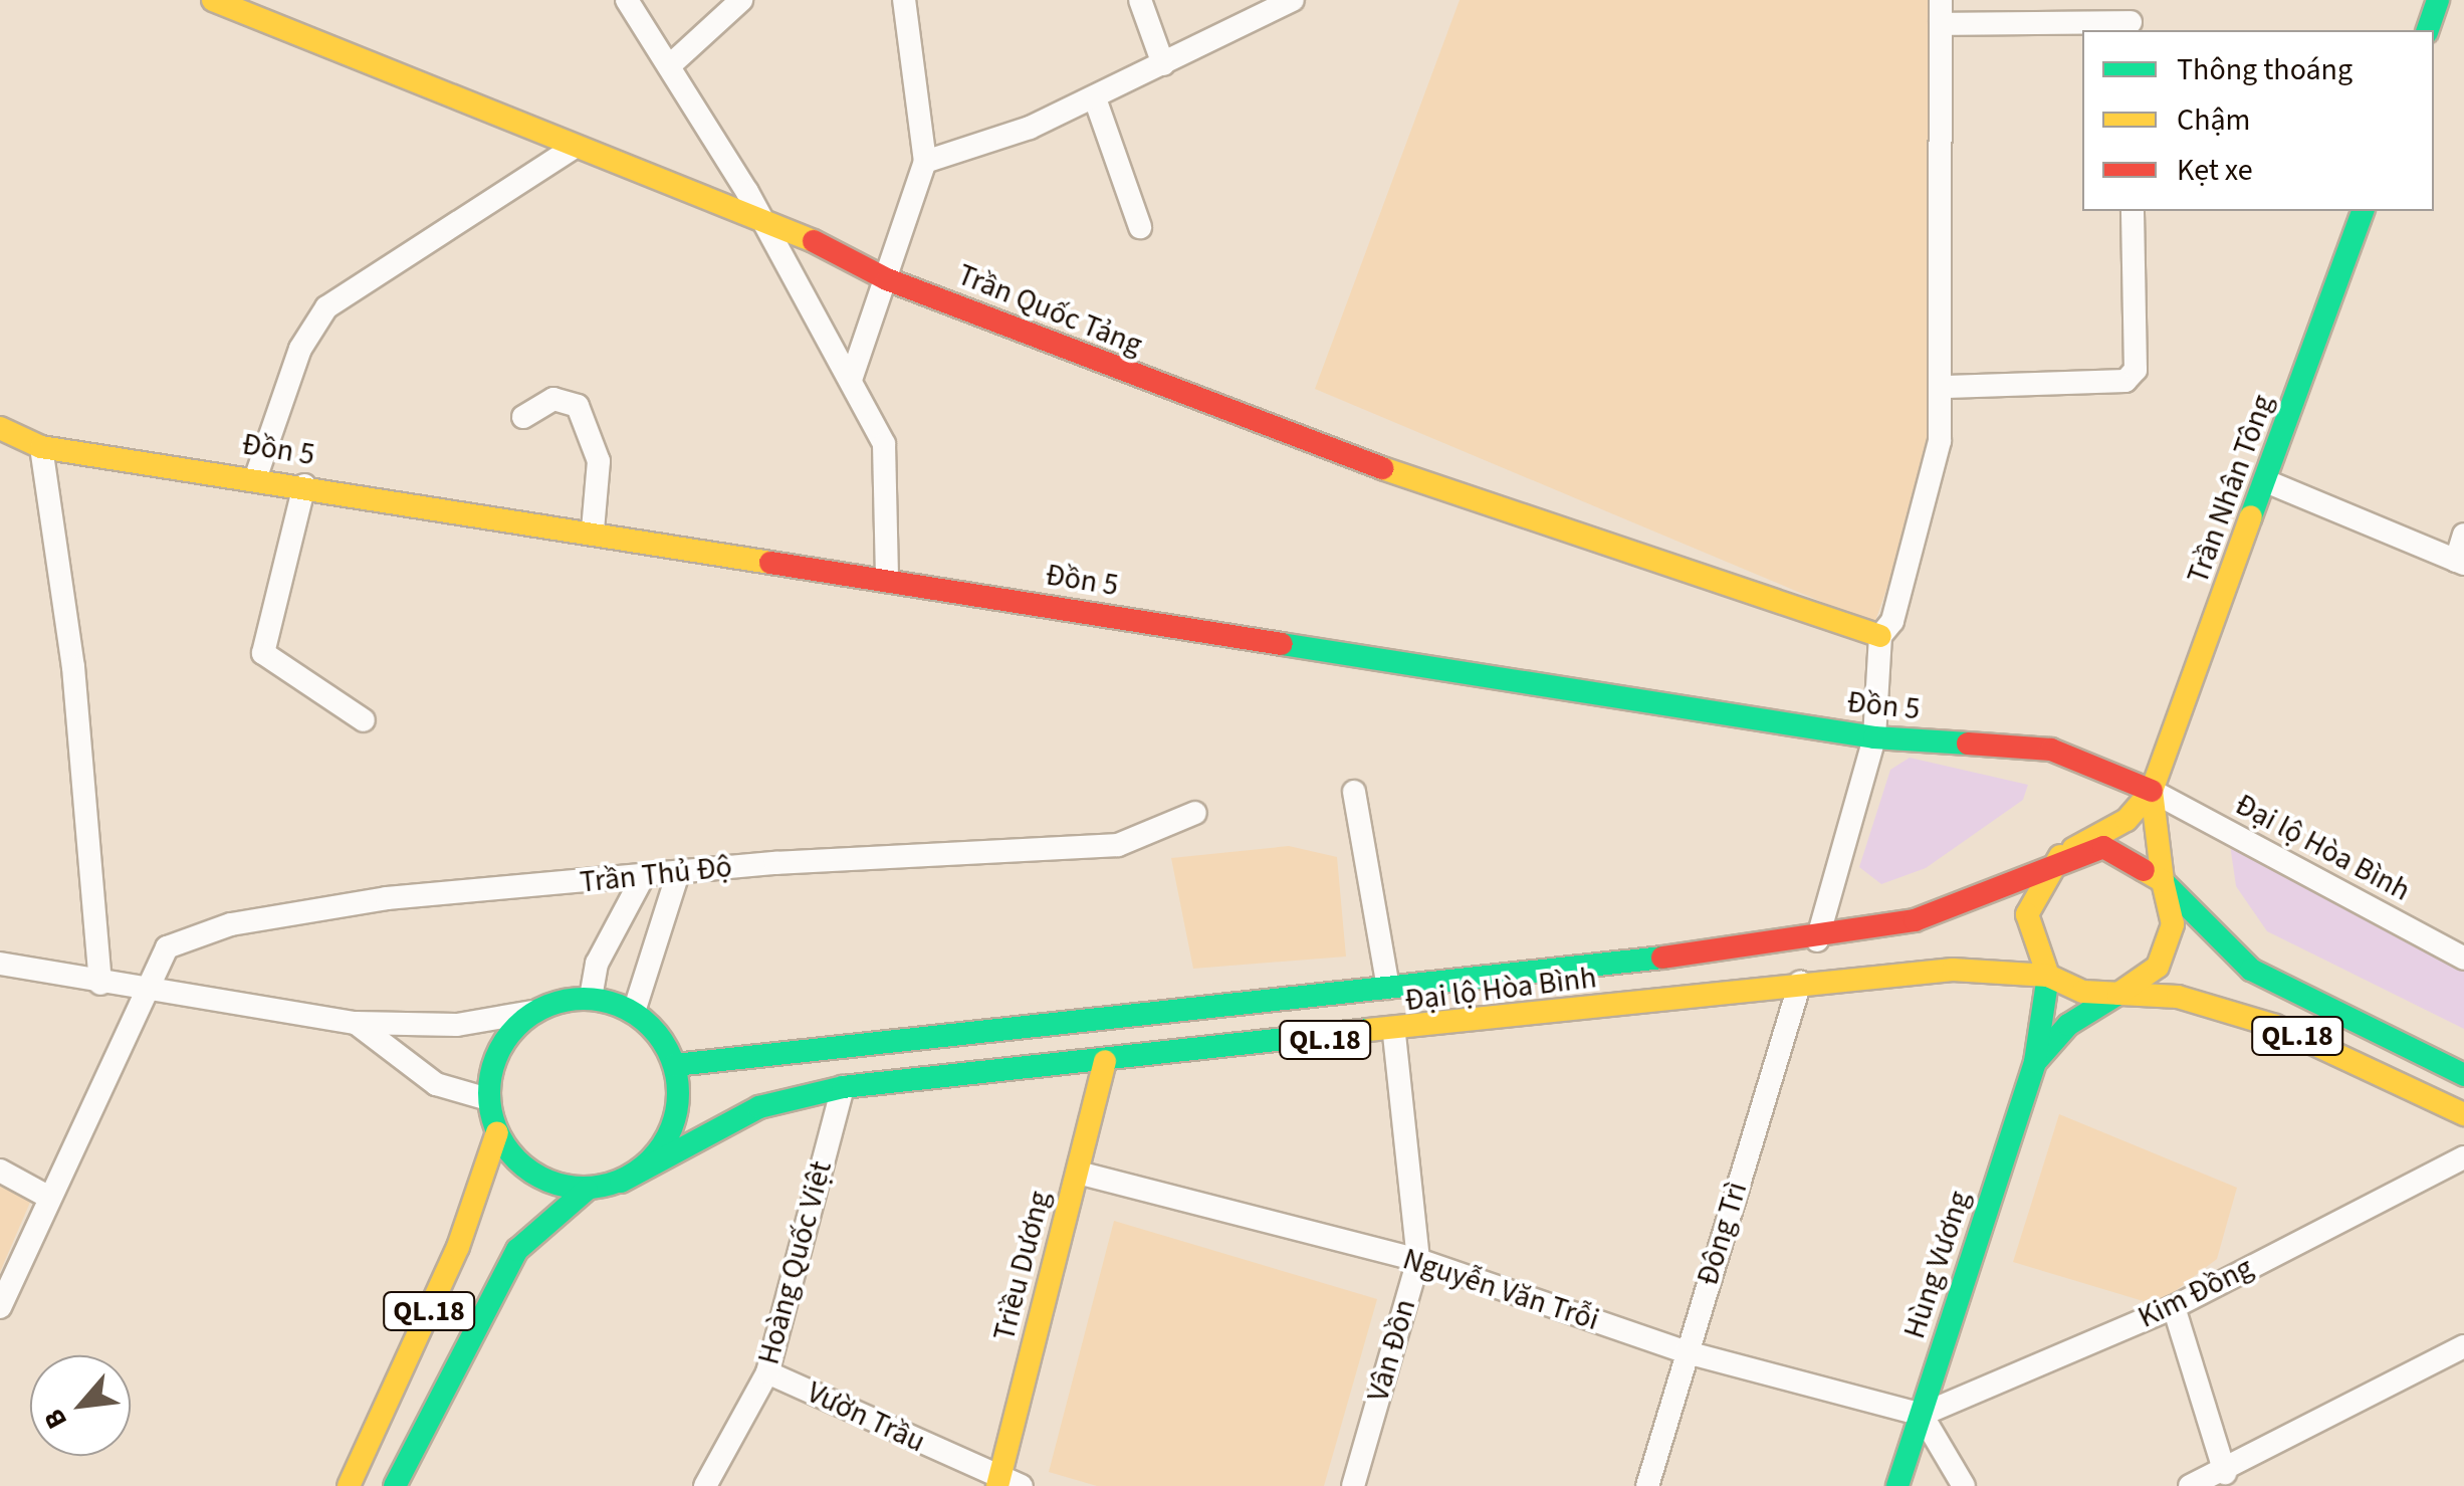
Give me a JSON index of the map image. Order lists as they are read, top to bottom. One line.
{"streets":{"main road":["Trần Quốc Tảng","Đồn 5","Trần Nhân Tông","Đại lộ Hòa Bình","QL.18","Hùng Vương","Triều Dương"],"street":["Trần Thủ Độ","Đông Trì","Hoàng Quốc Việt","Nguyễn Văn Trỗi","Kim Đồng","Vân Đồn","Vườn Trầu"]},"crossings":[["Đồn 5","Trần Nhân Tông"],["Đồn 5","Đại lộ Hòa Bình"],["Trần Nhân Tông","Đại lộ Hòa Bình"],["Đại lộ Hòa Bình","QL.18"],["Đại lộ Hòa Bình","Đông Trì"],["Đại lộ Hòa Bình","Hoàng Quốc Việt"],["Đại lộ Hòa Bình","Triều Dương"],["Đại lộ Hòa Bình","Vân Đồn"],["Đông Trì","Nguyễn Văn Trỗi"],["Hoàng Quốc Việt","Vườn Trầu"],["Hùng Vương","Nguyễn Văn Trỗi"],["Hùng Vương","Kim Đồng"],["Triều Dương","Nguyễn Văn Trỗi"],["Triều Dương","Vườn Trầu"],["Nguyễn Văn Trỗi","Kim Đồng"],["Nguyễn Văn Trỗi","Vân Đồn"]],"legend":["Thông thoáng","Chậm","Kẹt xe"],"north":"bottom left"}
